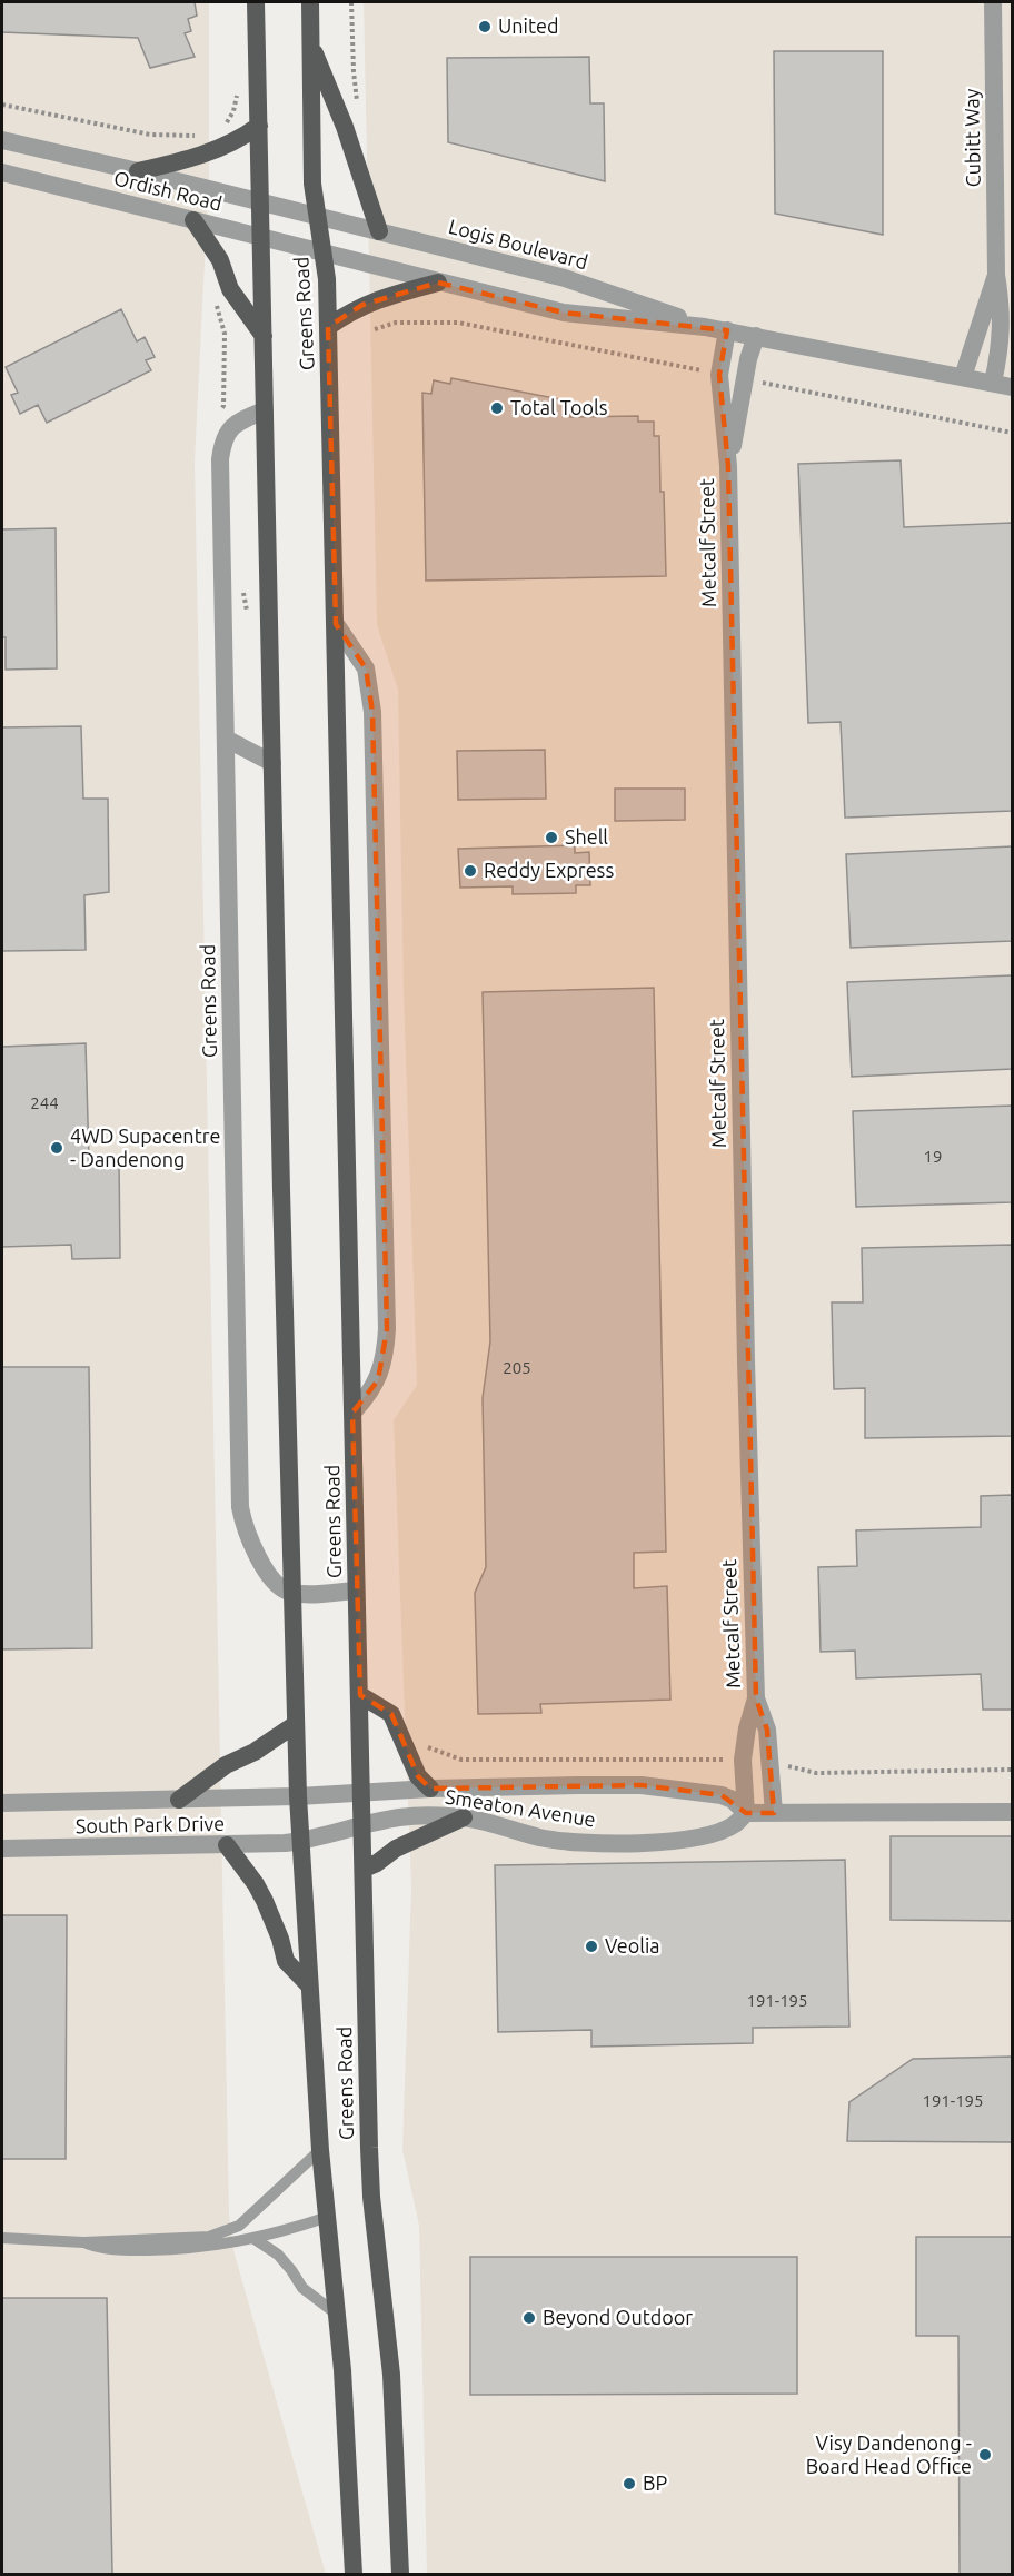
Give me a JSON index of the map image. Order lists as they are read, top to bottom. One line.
{"streets":{"main road":["Greens Road"],"street":["Cubitt Way","Ordish Road","Logis Boulevard","Metcalf Street","Smeaton Avenue","South Park Drive"]},"crossings":[["Cubitt Way","Logis Boulevard"],["Ordish Road","Logis Boulevard"],["Ordish Road","Greens Road"],["Logis Boulevard","Greens Road"],["Logis Boulevard","Metcalf Street"],["Greens Road","Smeaton Avenue"],["Greens Road","South Park Drive"],["Metcalf Street","Smeaton Avenue"],["Smeaton Avenue","South Park Drive"]],"places":["United","Total Tools","Shell","Reddy Express","4WD Supacentre - Dandenong","Veolia","Beyond Outdoor","Visy Dandenong - Board Head Office","BP"],"house_numbers":["244","19","205","191-195","191-195"]}
